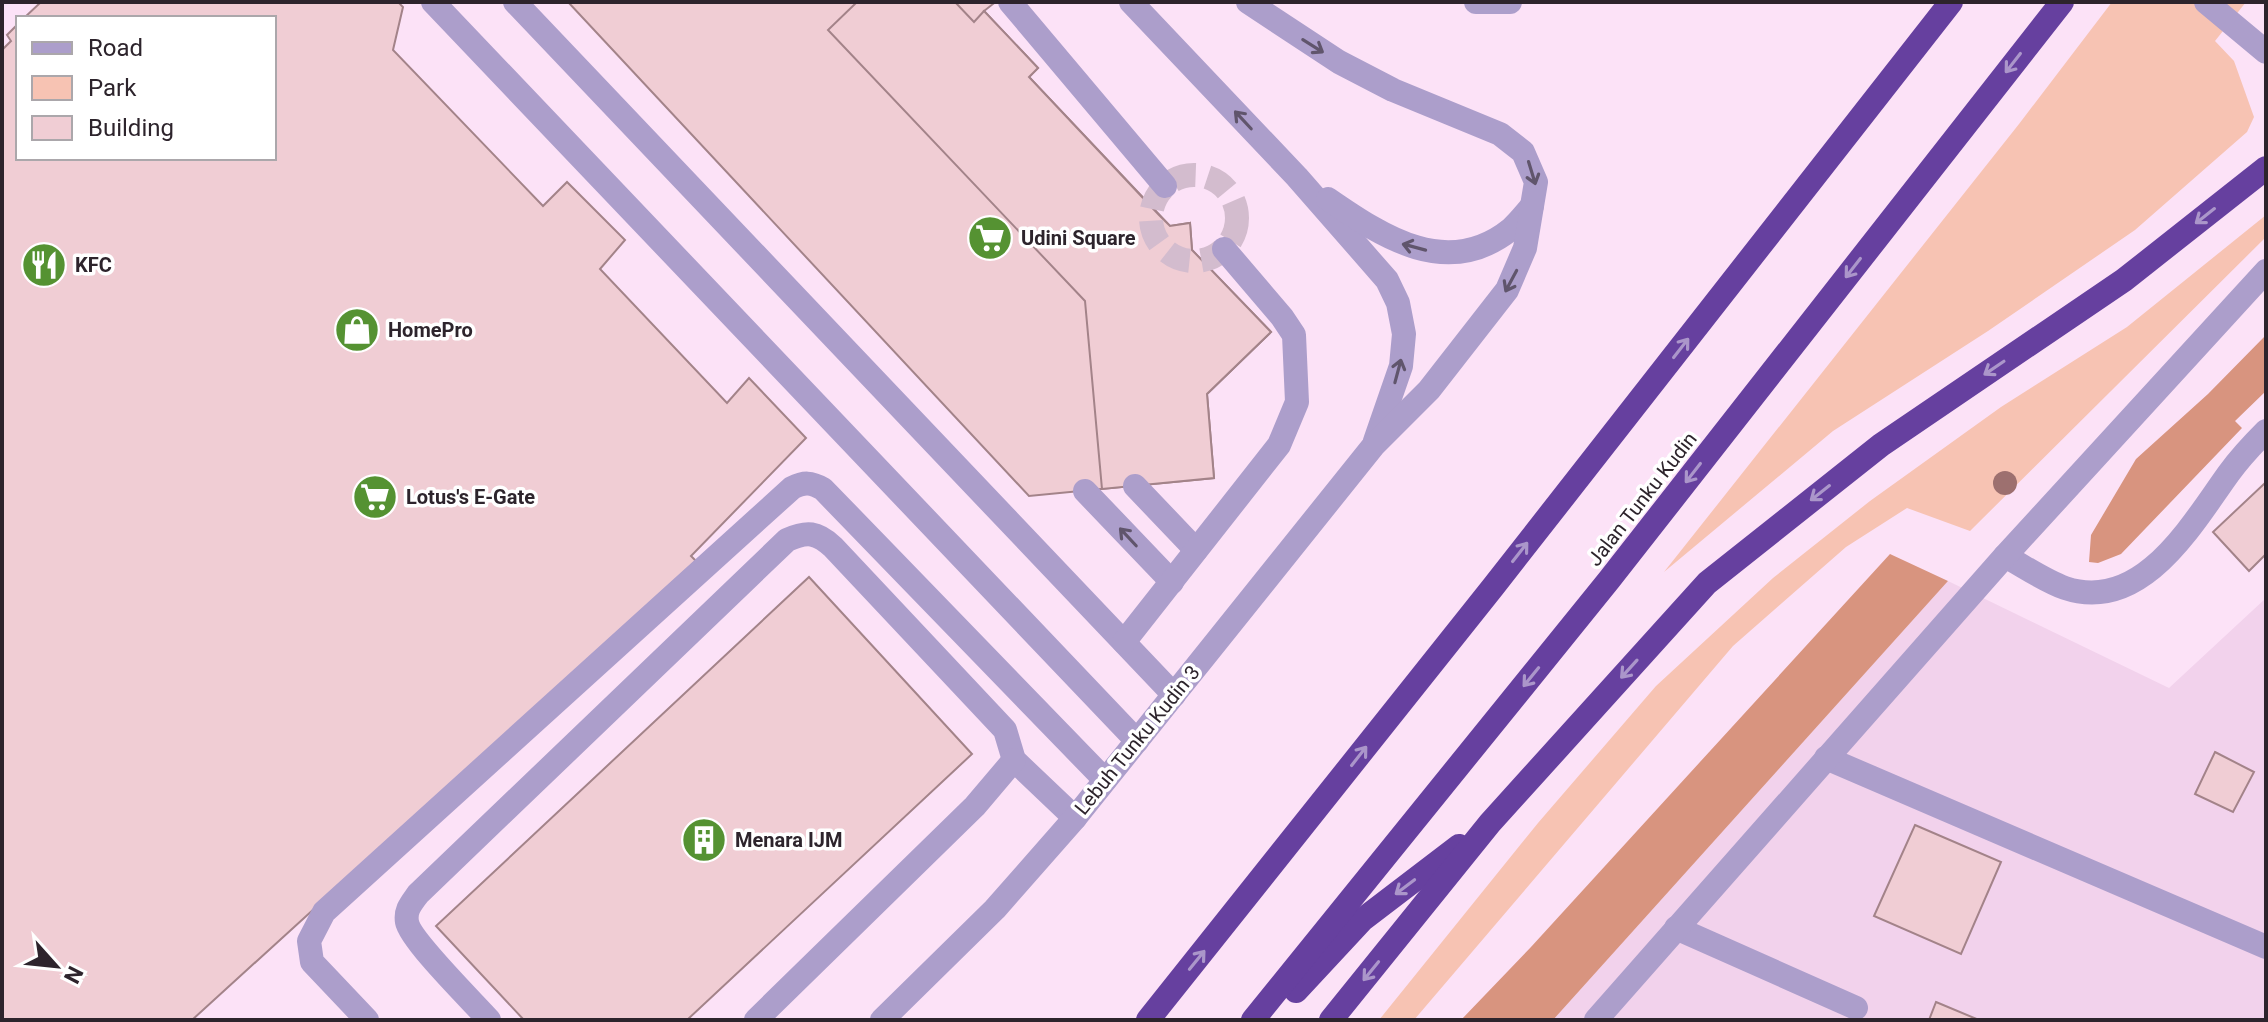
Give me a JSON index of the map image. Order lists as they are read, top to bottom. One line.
{"streets":{"highway":["Jalan Tunku Kudin"],"street":["Lebuh Tunku Kudin 3"]},"places":{"supermarket":["Udini Square","Lotus's E-Gate"],"restaurant":["KFC"],"shop":["HomePro"],"building":["Menara IJM"]},"legend":["Road","Park","Building"],"north":"bottom right"}
